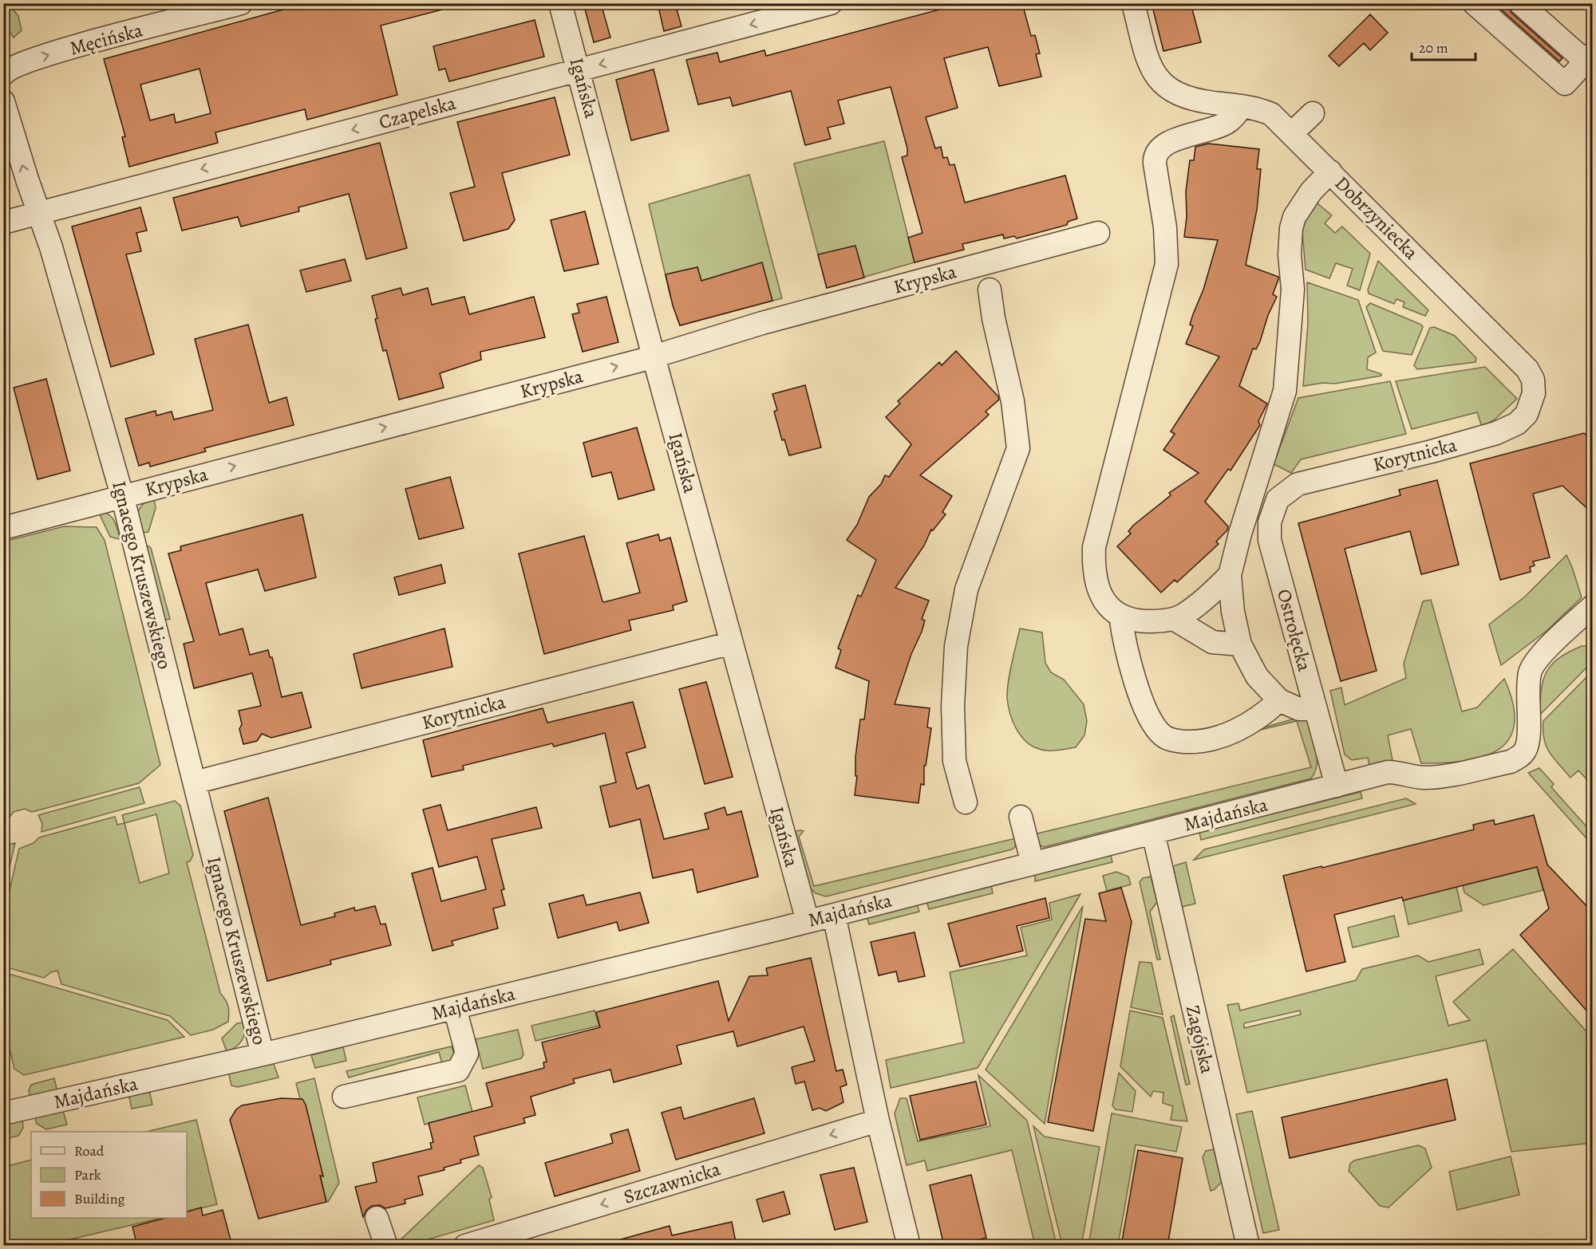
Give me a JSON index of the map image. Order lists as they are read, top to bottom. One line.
{"streets":{"street":["Męcińska","Igańska","Czapelska","Dobrzyniecka","Krypska","Korytnicka","Ignacego Kruszewskiego","Ostrołęcka","Majdańska","Zagójska","Szczawnicka"]},"crossings":[["Igańska","Czapelska"],["Igańska","Krypska"],["Igańska","Korytnicka"],["Igańska","Majdańska"],["Czapelska","Ignacego Kruszewskiego"],["Dobrzyniecka","Korytnicka"],["Krypska","Ignacego Kruszewskiego"],["Korytnicka","Ignacego Kruszewskiego"],["Korytnicka","Ostrołęcka"],["Ignacego Kruszewskiego","Majdańska"],["Ostrołęcka","Majdańska"],["Majdańska","Zagójska"]],"one_way":["Męcińska","Czapelska","Krypska","Szczawnicka"],"legend":["Road","Park","Building"],"scale_bar":"20 m"}
